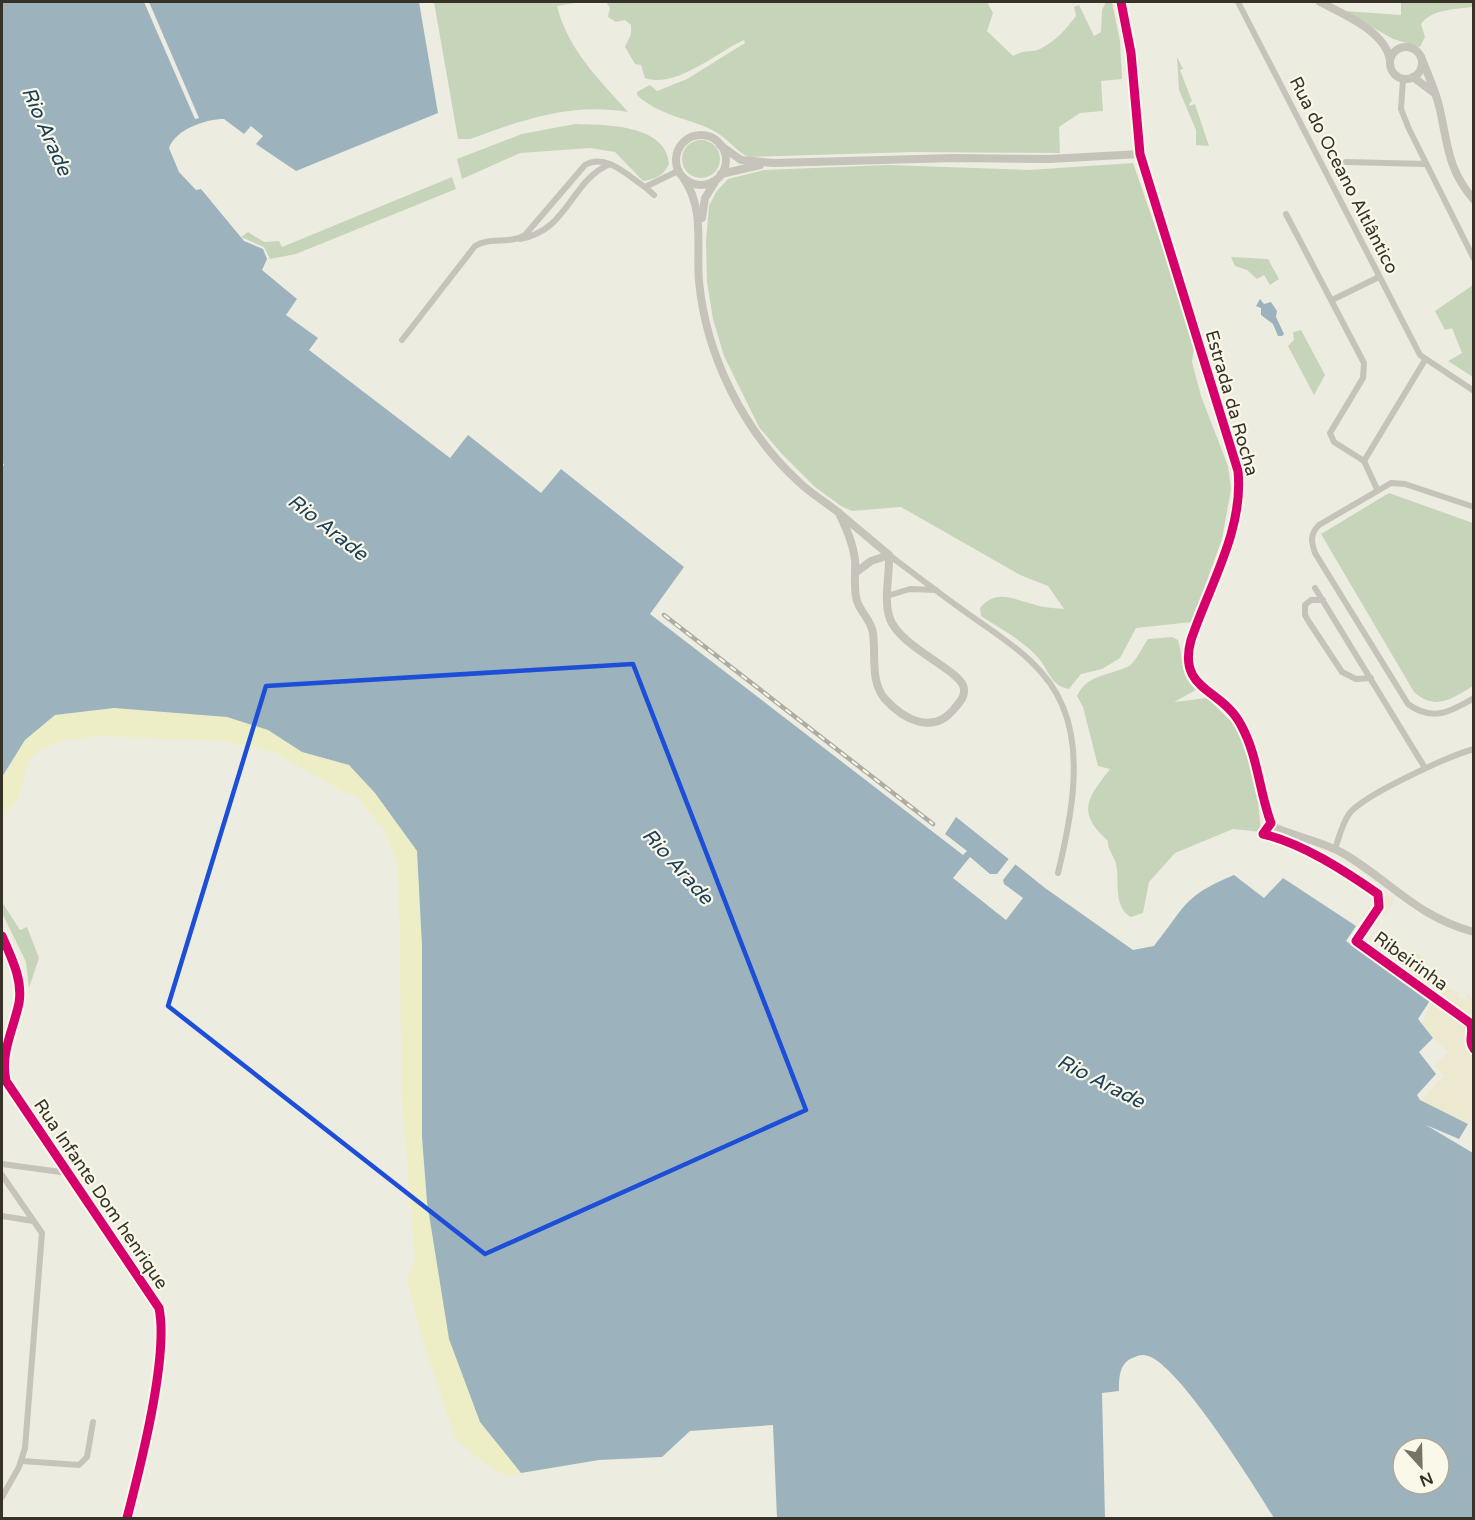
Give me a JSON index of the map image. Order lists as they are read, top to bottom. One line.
{"streets":{"street":["Rua do Oceano Altlântico","Estrada da Rocha","Rua Infante Dom henrique"],"cycle path":["Ribeirinha"]},"water":["Rio Arade"],"north":"bottom"}
